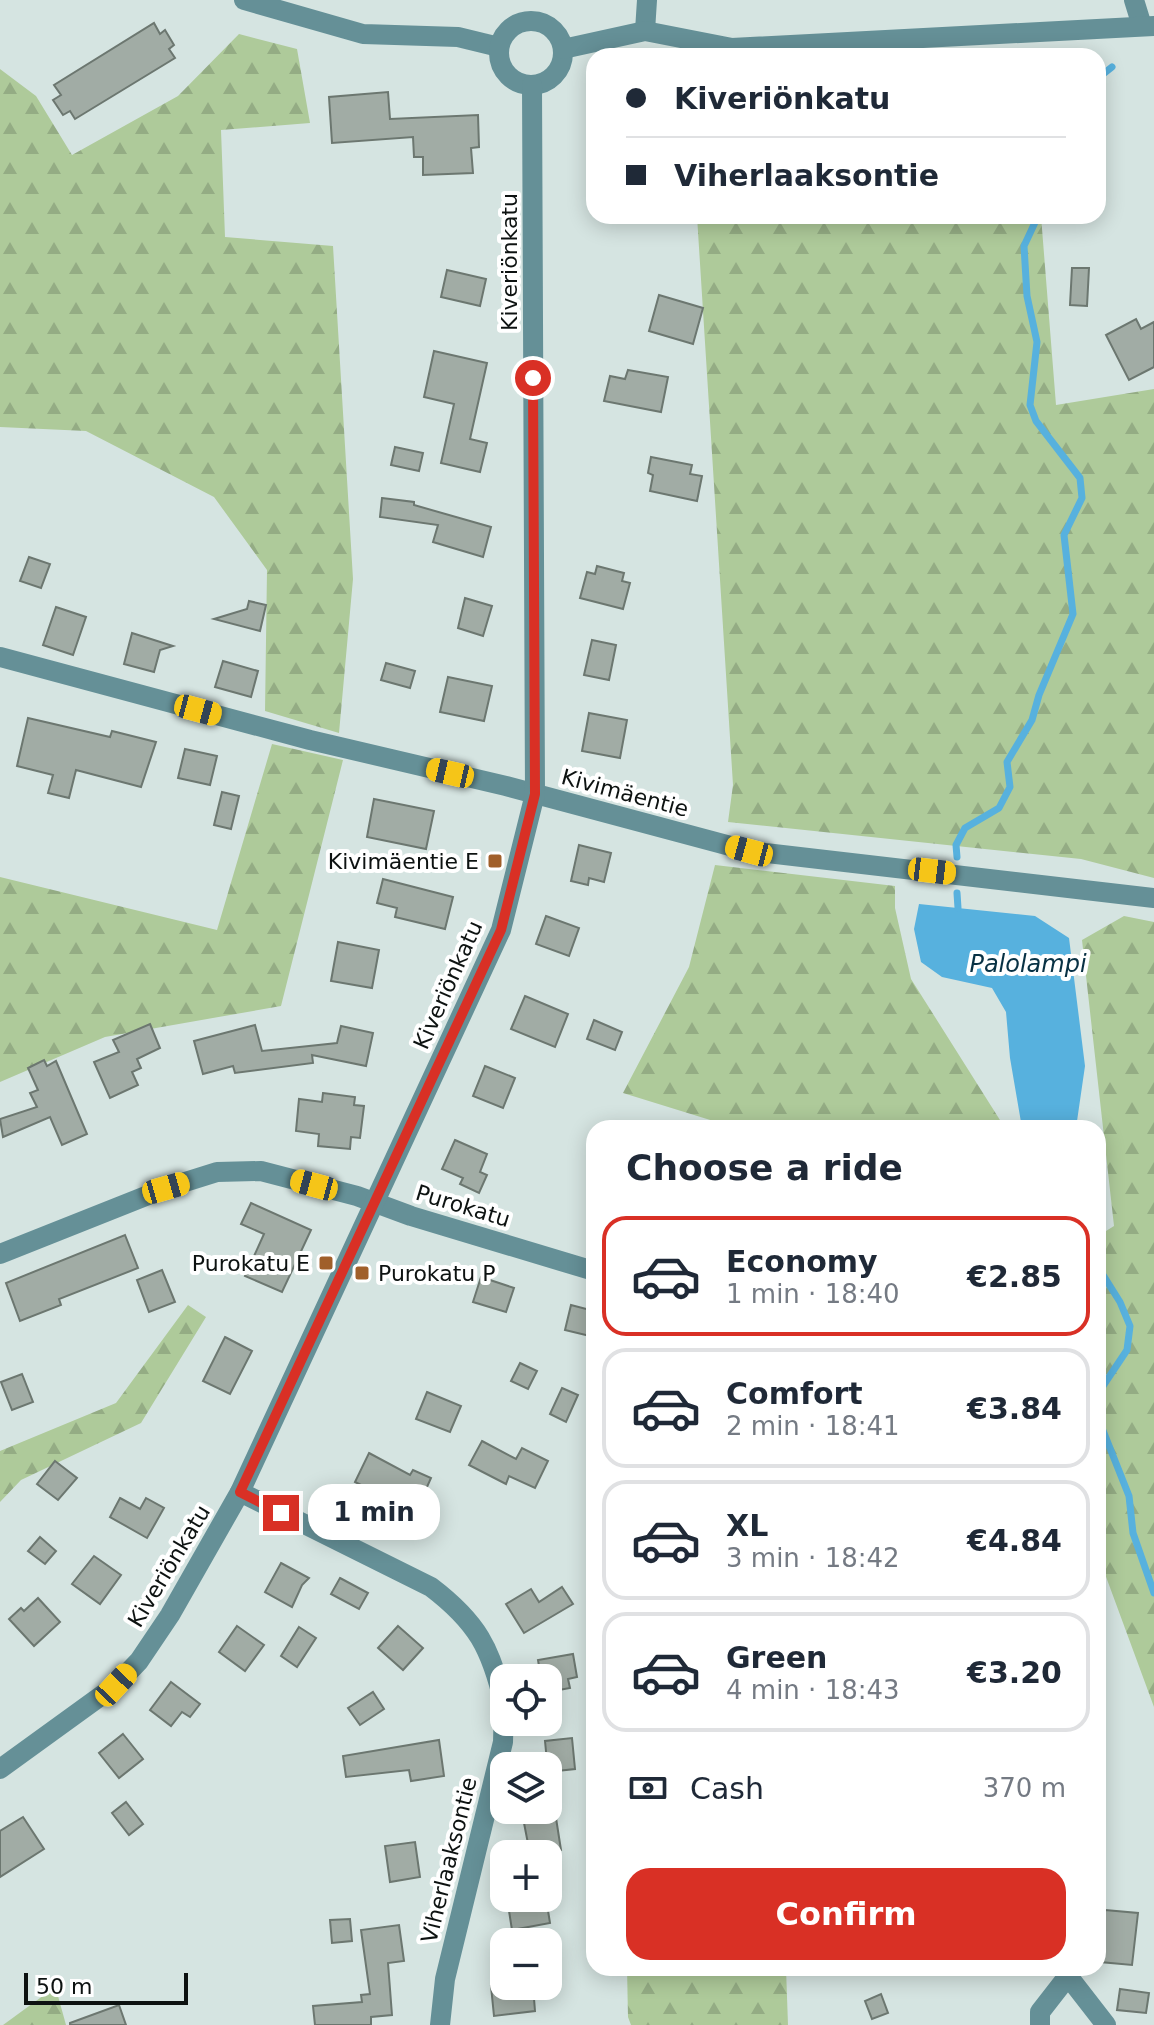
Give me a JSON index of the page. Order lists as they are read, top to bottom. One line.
{"streets":{"street":["Kiveriönkatu","Kivimäentie","Purokatu","Viherlaaksontie"]},"crossings":[["Kiveriönkatu","Kivimäentie"],["Kiveriönkatu","Purokatu"],["Kiveriönkatu","Viherlaaksontie"]],"water":["Palolampi"],"places":{"transit":["Kivimäentie E","Purokatu E","Purokatu P"]},"scale_bar":"50 m","page":{"banner":["Kiveriönkatu","Viherlaaksontie"],"heading":"Choose a ride","list":[{"name":"Economy","note":"1 min · 18:40","value":"€2.85"},{"name":"Comfort","note":"2 min · 18:41","value":"€3.84"},{"name":"XL","note":"3 min · 18:42","value":"€4.84"},{"name":"Green","note":"4 min · 18:43","value":"€3.20"}],"bubble":"1 min","map_buttons":["+","−"],"pay":["Cash","370 m"],"buttons":"Confirm","scale":"50 m"}}
